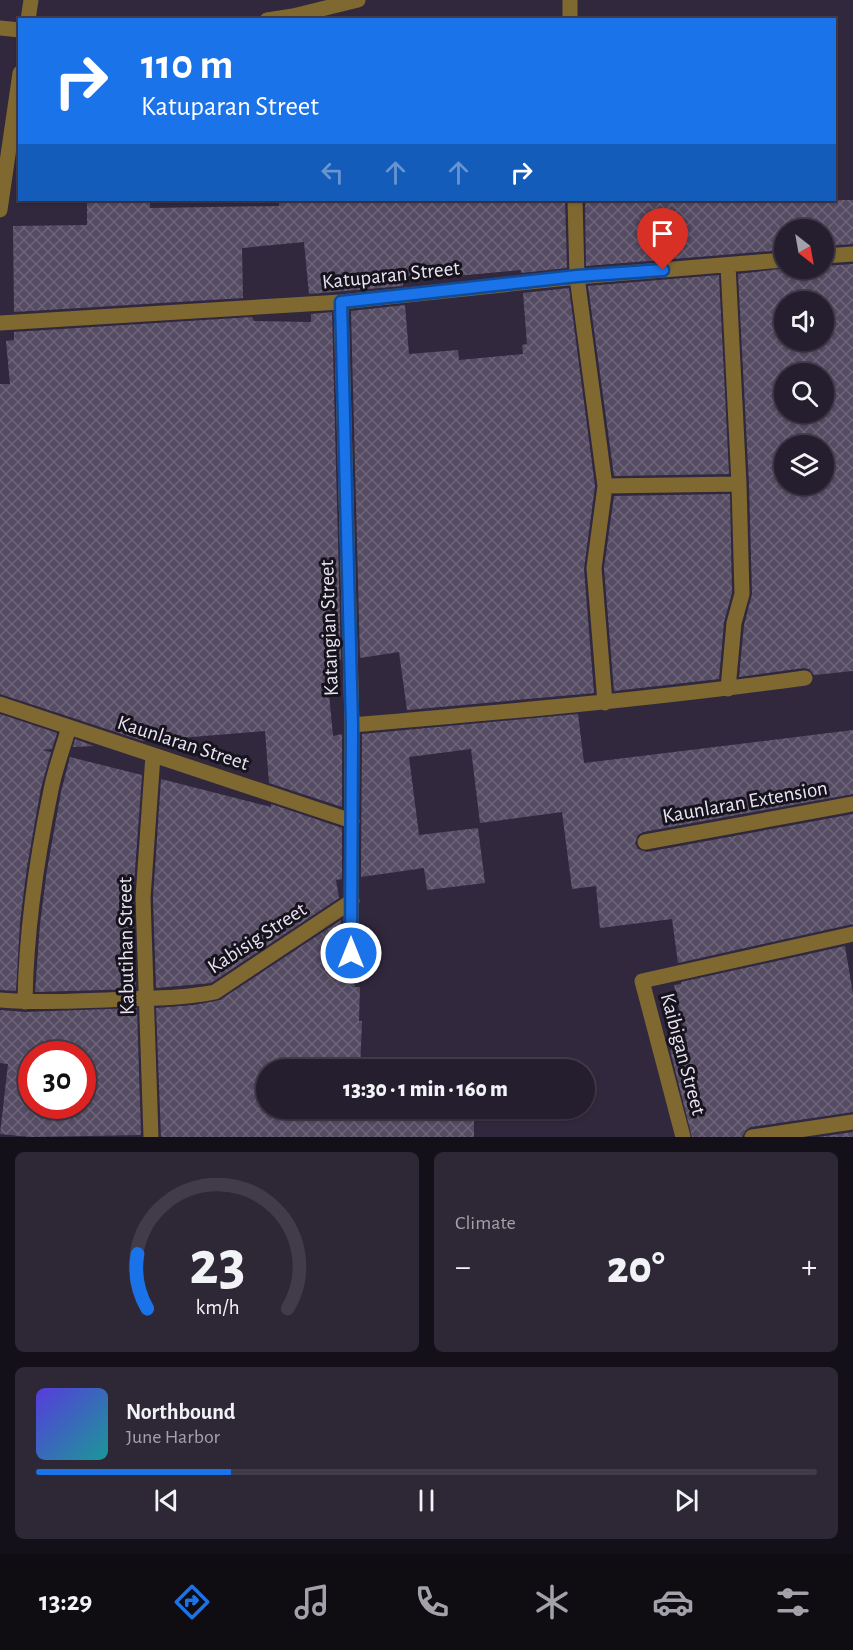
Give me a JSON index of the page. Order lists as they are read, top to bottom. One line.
{"streets":{"street":["Katuparan Street","Katangian Street","Kaunlaran Street","Kaunlaran Extension","Kabisig Street","Kabutihan Street","Kaibigan Street"]},"crossings":[["Katuparan Street","Katangian Street"],["Katangian Street","Kaunlaran Street"],["Katangian Street","Kabisig Street"],["Kaunlaran Street","Kabutihan Street"],["Kabisig Street","Kabutihan Street"]],"north":"bottom right","page":{"turn":["110 m","Katuparan Street"],"limit":"30","trip":"13:30 · 1 min · 160 m","tile":"Climate","heat":["−","20°","+"],"song":["Northbound","June Harbor"],"tabs":"13:29","gauge":["23","km/h"]}}
